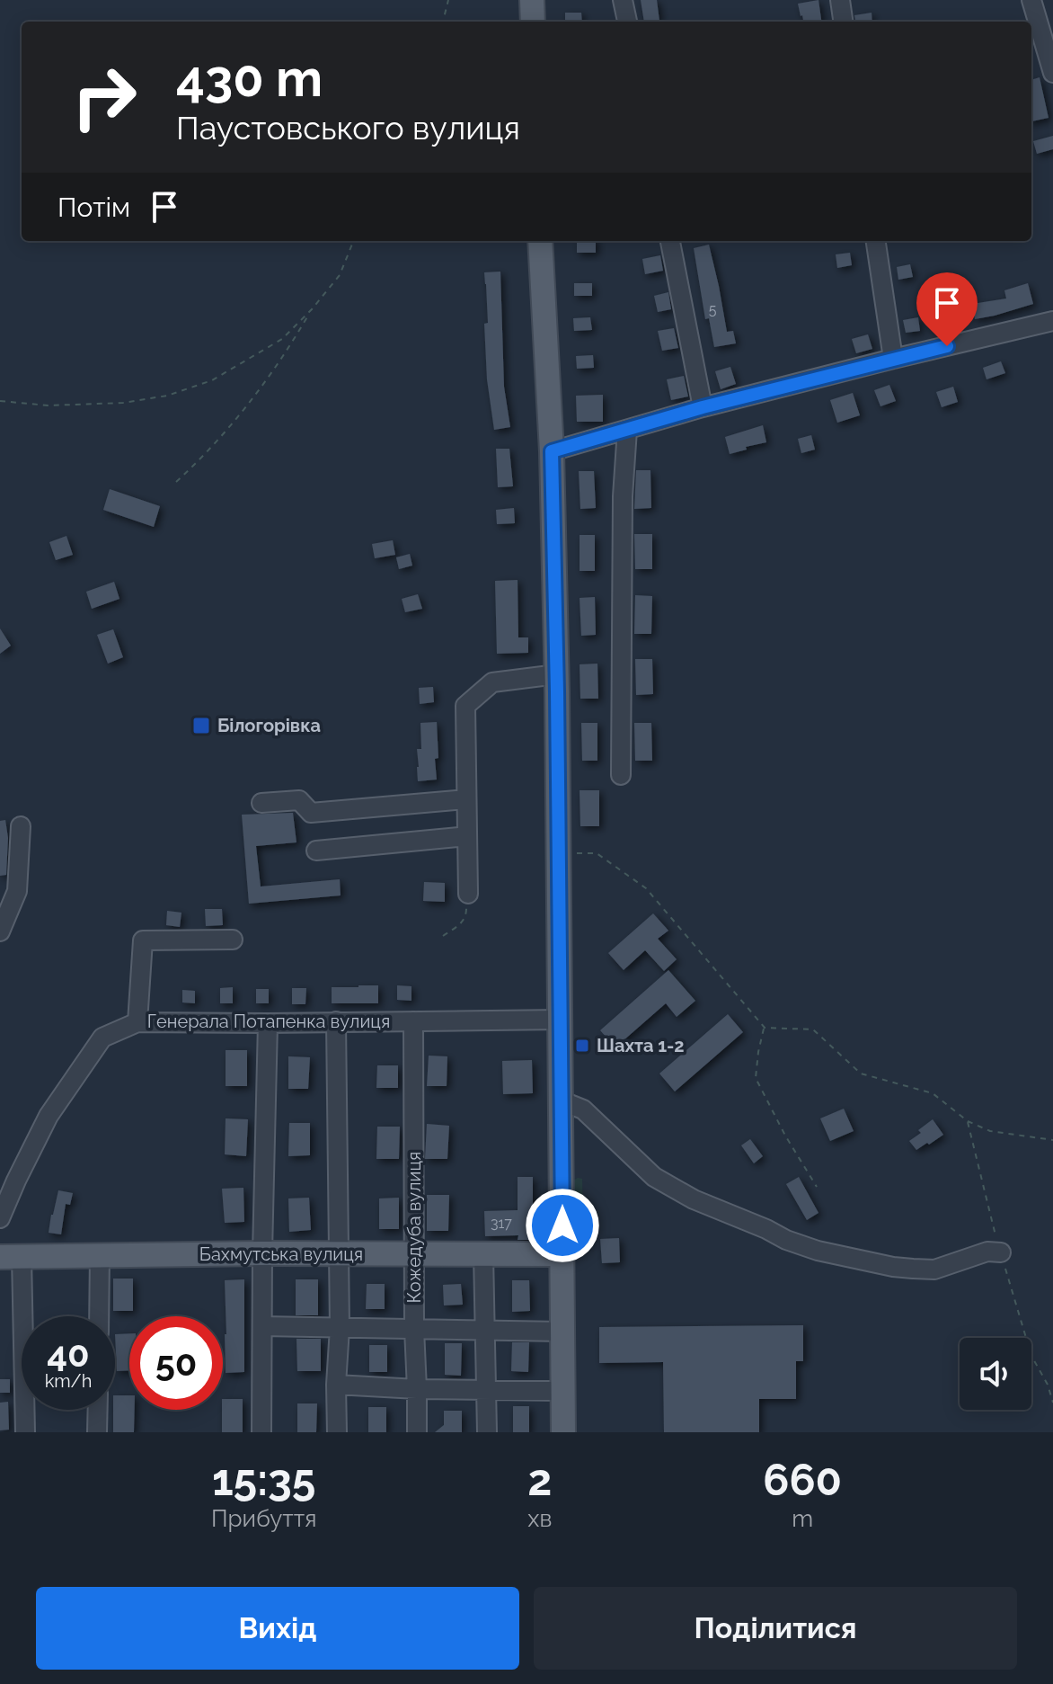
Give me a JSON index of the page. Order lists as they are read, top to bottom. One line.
{"streets":{"main road":["Бахмутська вулиця"],"street":["Генерала Потапенка вулиця","Кожедуба вулиця"]},"crossings":[["Генерала Потапенка вулиця","Кожедуба вулиця"],["Кожедуба вулиця","Бахмутська вулиця"]],"places":{"transit":["Білогорівка","Шахта 1-2"]},"house_numbers":["5","317"],"page":{"turn":["430 m","Паустовського вулиця"],"then":"Потім","speed":"40 km/h","limit":"50","eta":["15:35","Прибуття","2","хв","660","m"],"buttons":["Вихід","Поділитися"]}}
